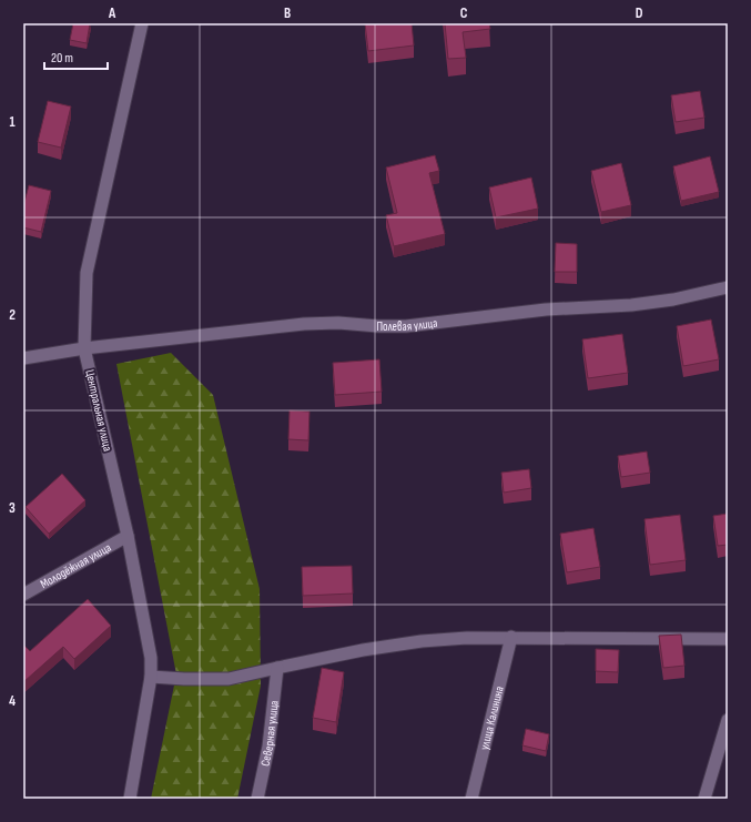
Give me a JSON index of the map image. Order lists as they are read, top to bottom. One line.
{"streets":{"street":["Полевая улица","Центральная улица","Молодёжная улица","улица Калинина","Северная улица"]},"crossings":[["Полевая улица","Центральная улица"],["Центральная улица","Молодёжная улица"]],"scale_bar":"20 m","grid":{"columns":["A","B","C","D"],"rows":["1","2","3","4"]}}
